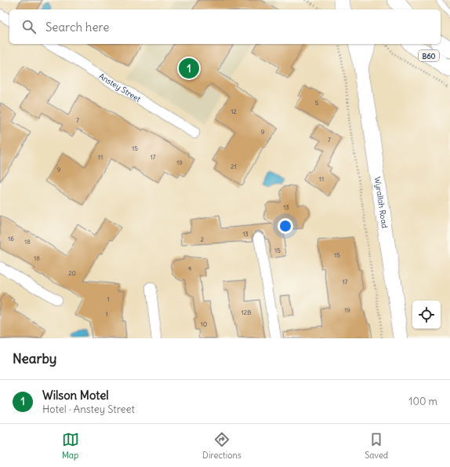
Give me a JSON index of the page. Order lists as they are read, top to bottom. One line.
{"streets":{"main road":["B60","Wyrallah Road"],"street":["Anstey Street"]},"house_numbers":["5","12","7","9","7","15","11","17","19","21","9","11","13","13","16","2","18","15","15","18","4","20","17","1","19","12B","1","10"],"page":{"search":"Search here","pins":"1","heading":"Nearby","list":[{"mark":"1","name":"Wilson Motel","note":"Hotel · Anstey Street","value":"100 m"}],"nav":["Map","Directions","Saved"]}}
